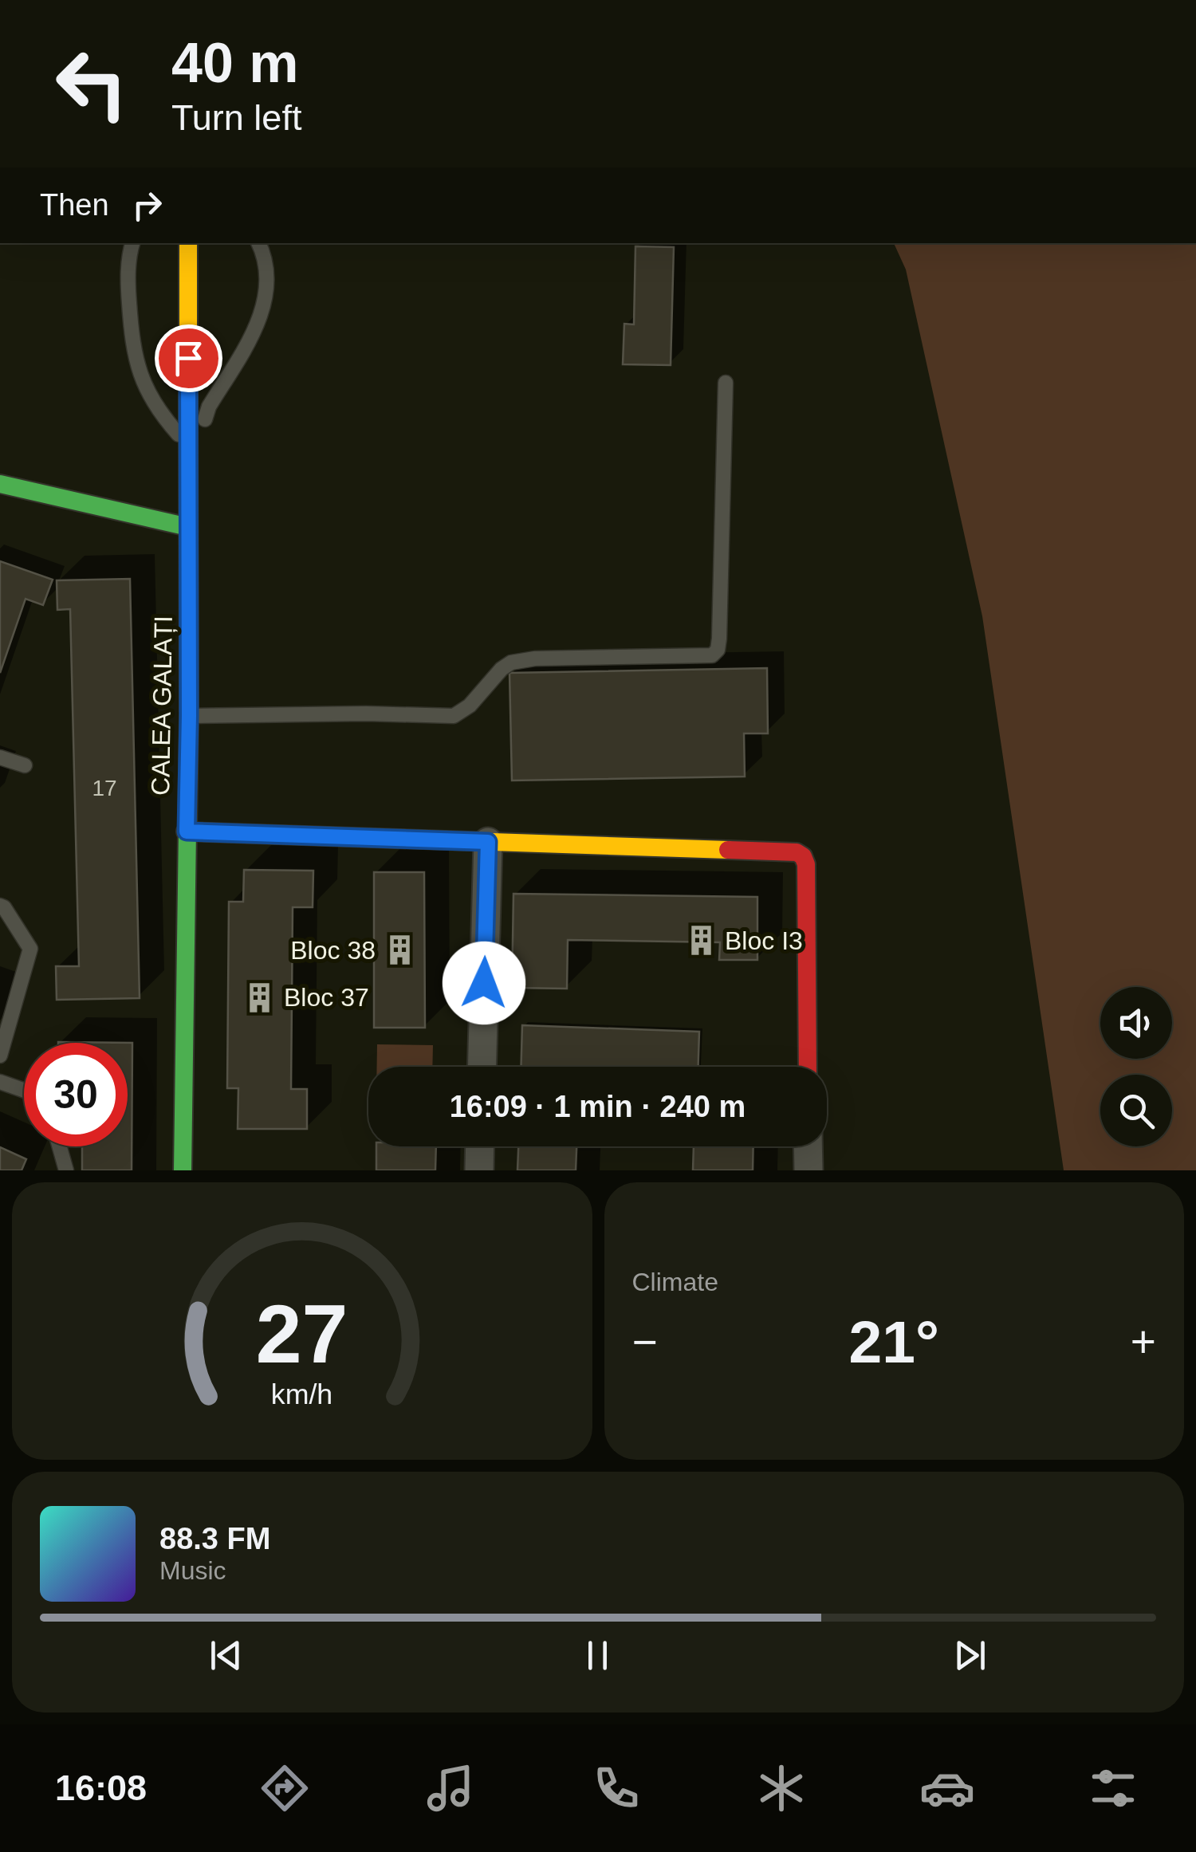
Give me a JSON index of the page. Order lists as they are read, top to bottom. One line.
{"streets":{"street":["CALEA GALAȚI"]},"places":{"building":["Bloc I3","Bloc 38","Bloc 37"]},"house_numbers":["17"],"page":{"turn":["40 m","Turn left"],"then":"Then","limit":"30","trip":"16:09 · 1 min · 240 m","tile":"Climate","heat":["−","21°","+"],"song":["88.3 FM","Music"],"tabs":"16:08","gauge":["27","km/h"]}}
